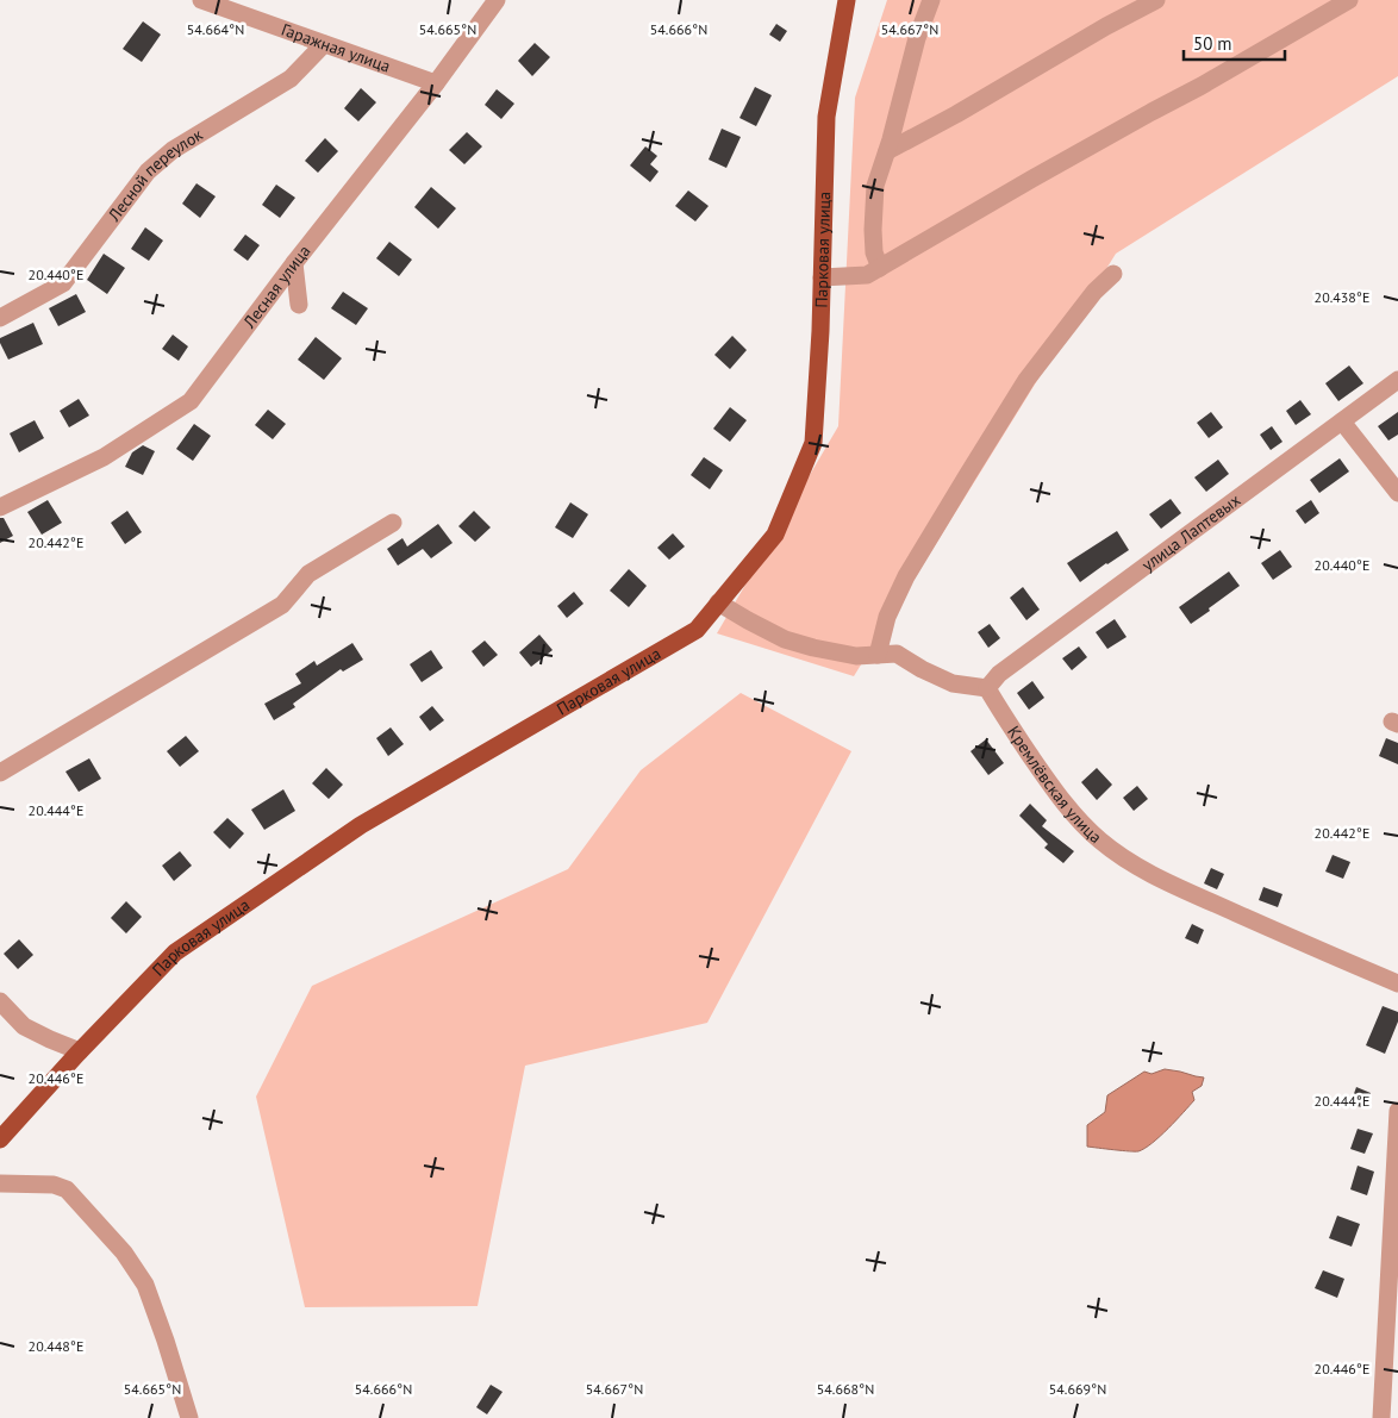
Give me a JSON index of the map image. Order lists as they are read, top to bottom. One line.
{"streets":{"main road":["Парковая улица"],"street":["Гаражная улица","Лесной переулок","Лесная улица","улица Лаптевых","Кремлёвская улица"]},"crossings":[["Гаражная улица","Лесной переулок"],["Гаражная улица","Лесная улица"],["улица Лаптевых","Кремлёвская улица"]],"scale_bar":"50 m","coordinates":["54.664°N","54.665°N","54.666°N","54.667°N","20.440°E","20.438°E","20.442°E","20.444°E","20.446°E","20.448°E","54.668°N","54.669°N"]}
